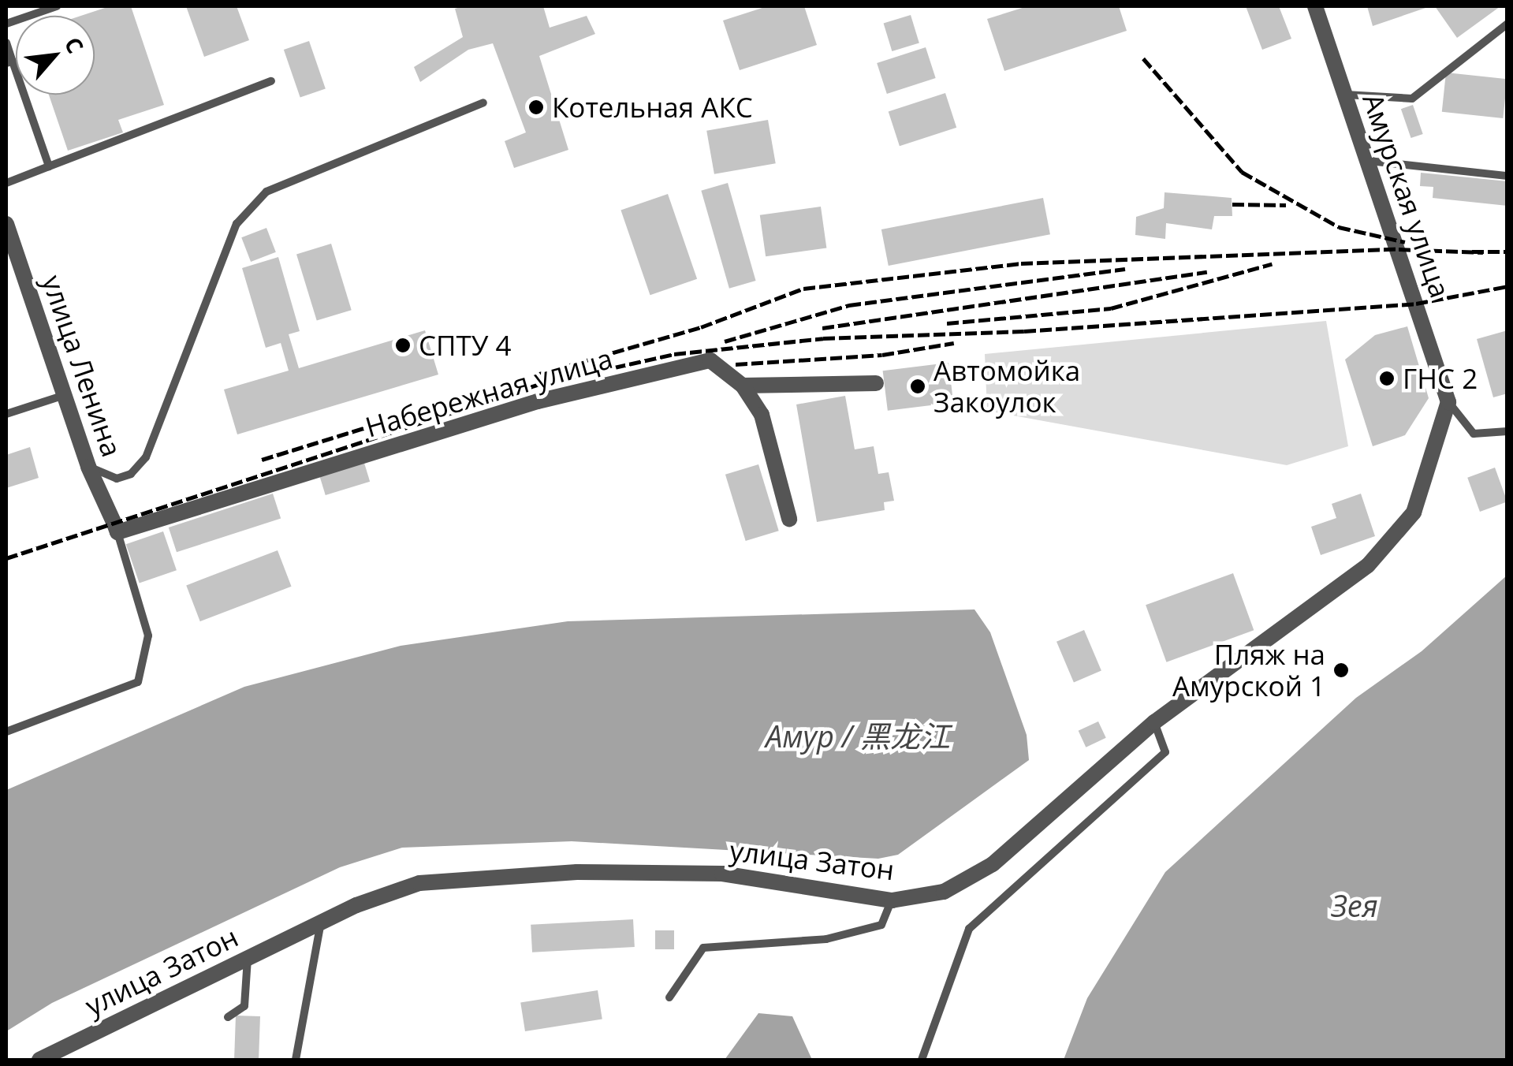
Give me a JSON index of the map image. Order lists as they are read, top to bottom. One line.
{"streets":{"street":["Амурская улица","улица Ленина","Набережная улица","улица Затон"]},"crossings":[["Амурская улица","улица Затон"],["улица Ленина","Набережная улица"]],"water":["Амур / 黑龙江","Зея"],"places":["Котельная АКС","СПТУ 4","ГНС 2","Автомойка Закоулок","Пляж на Амурской 1"],"north":"top right"}
